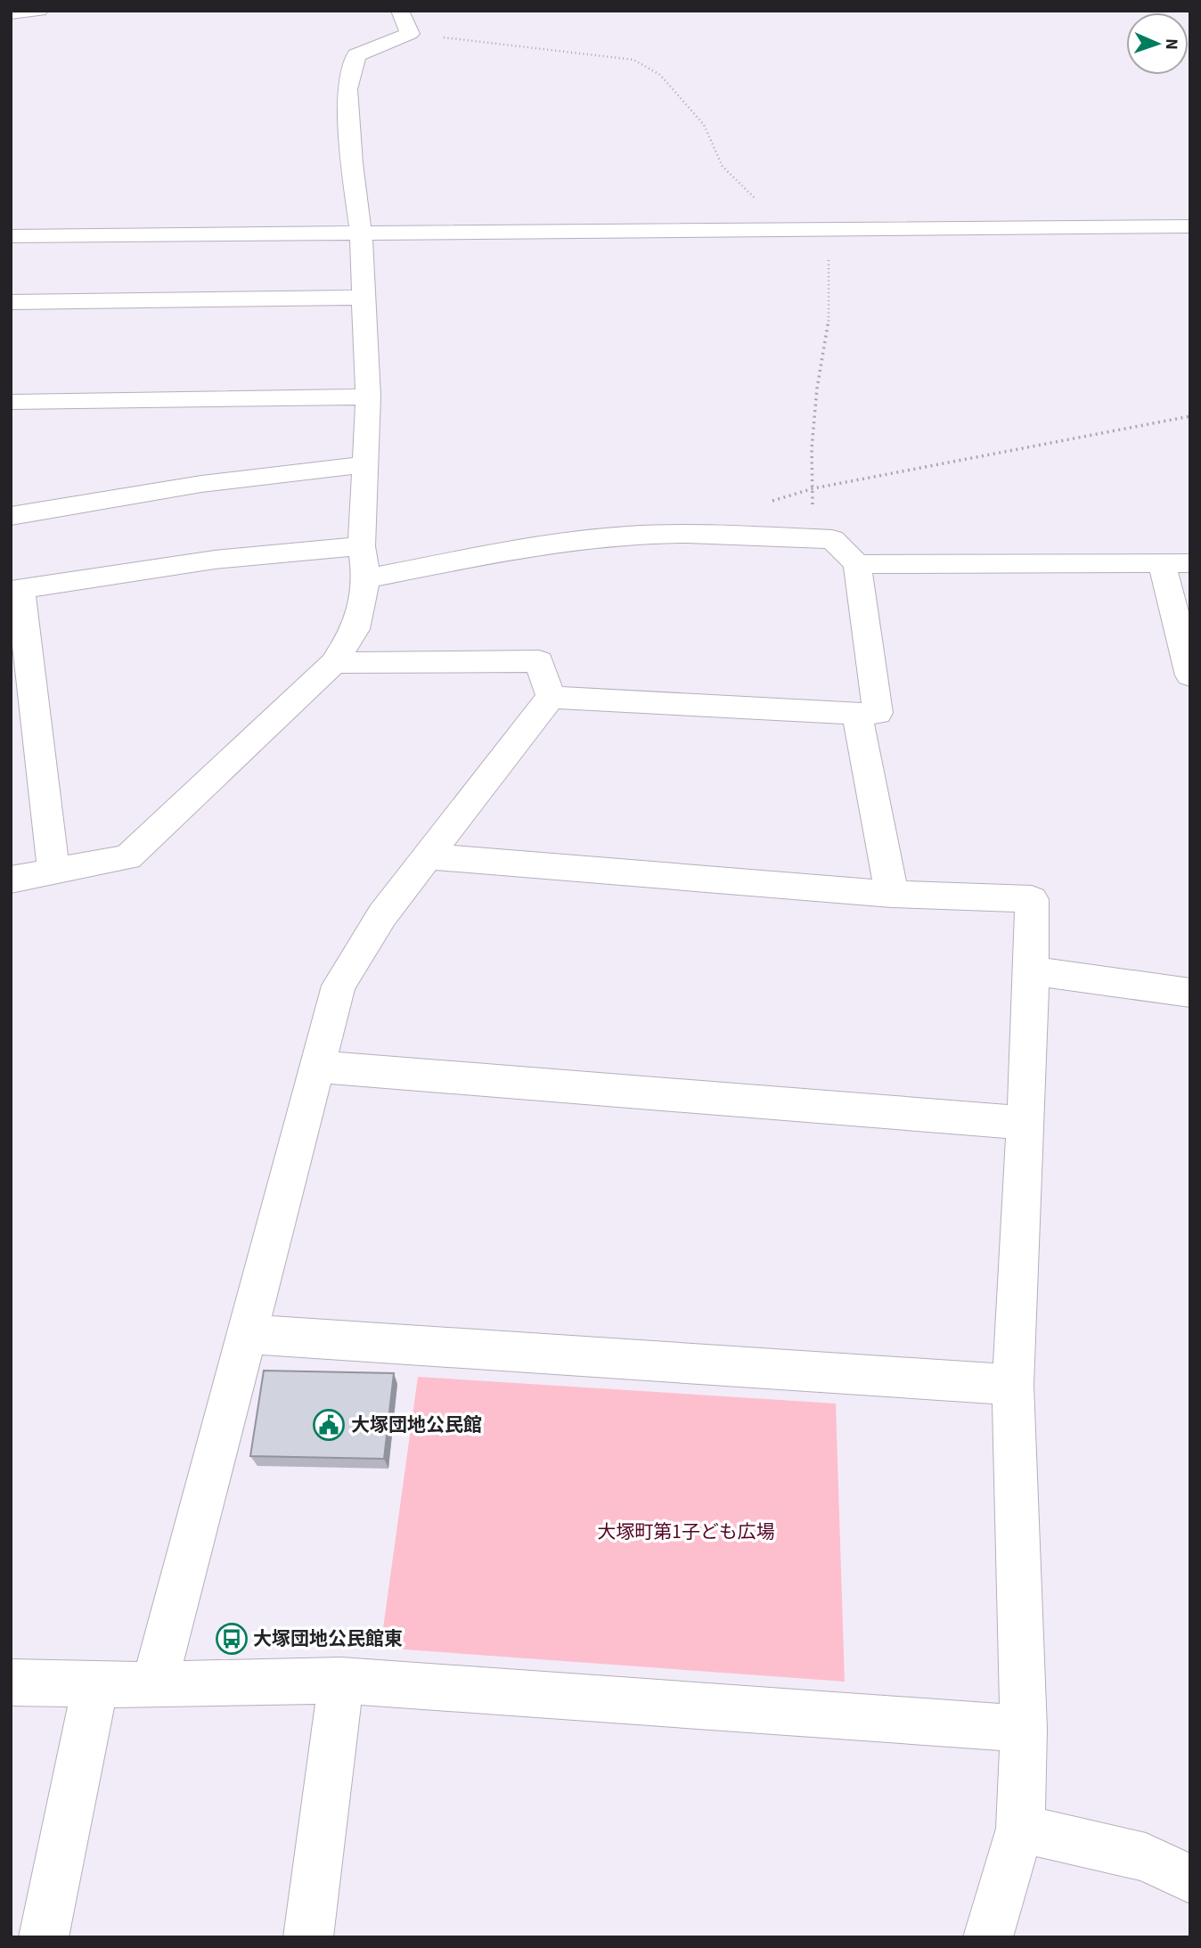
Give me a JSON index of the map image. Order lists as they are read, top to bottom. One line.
{"parks":["大塚町第1子ども広場"],"places":{"public building":["大塚団地公民館"],"bus stop":["大塚団地公民館東"]},"north":"right"}
